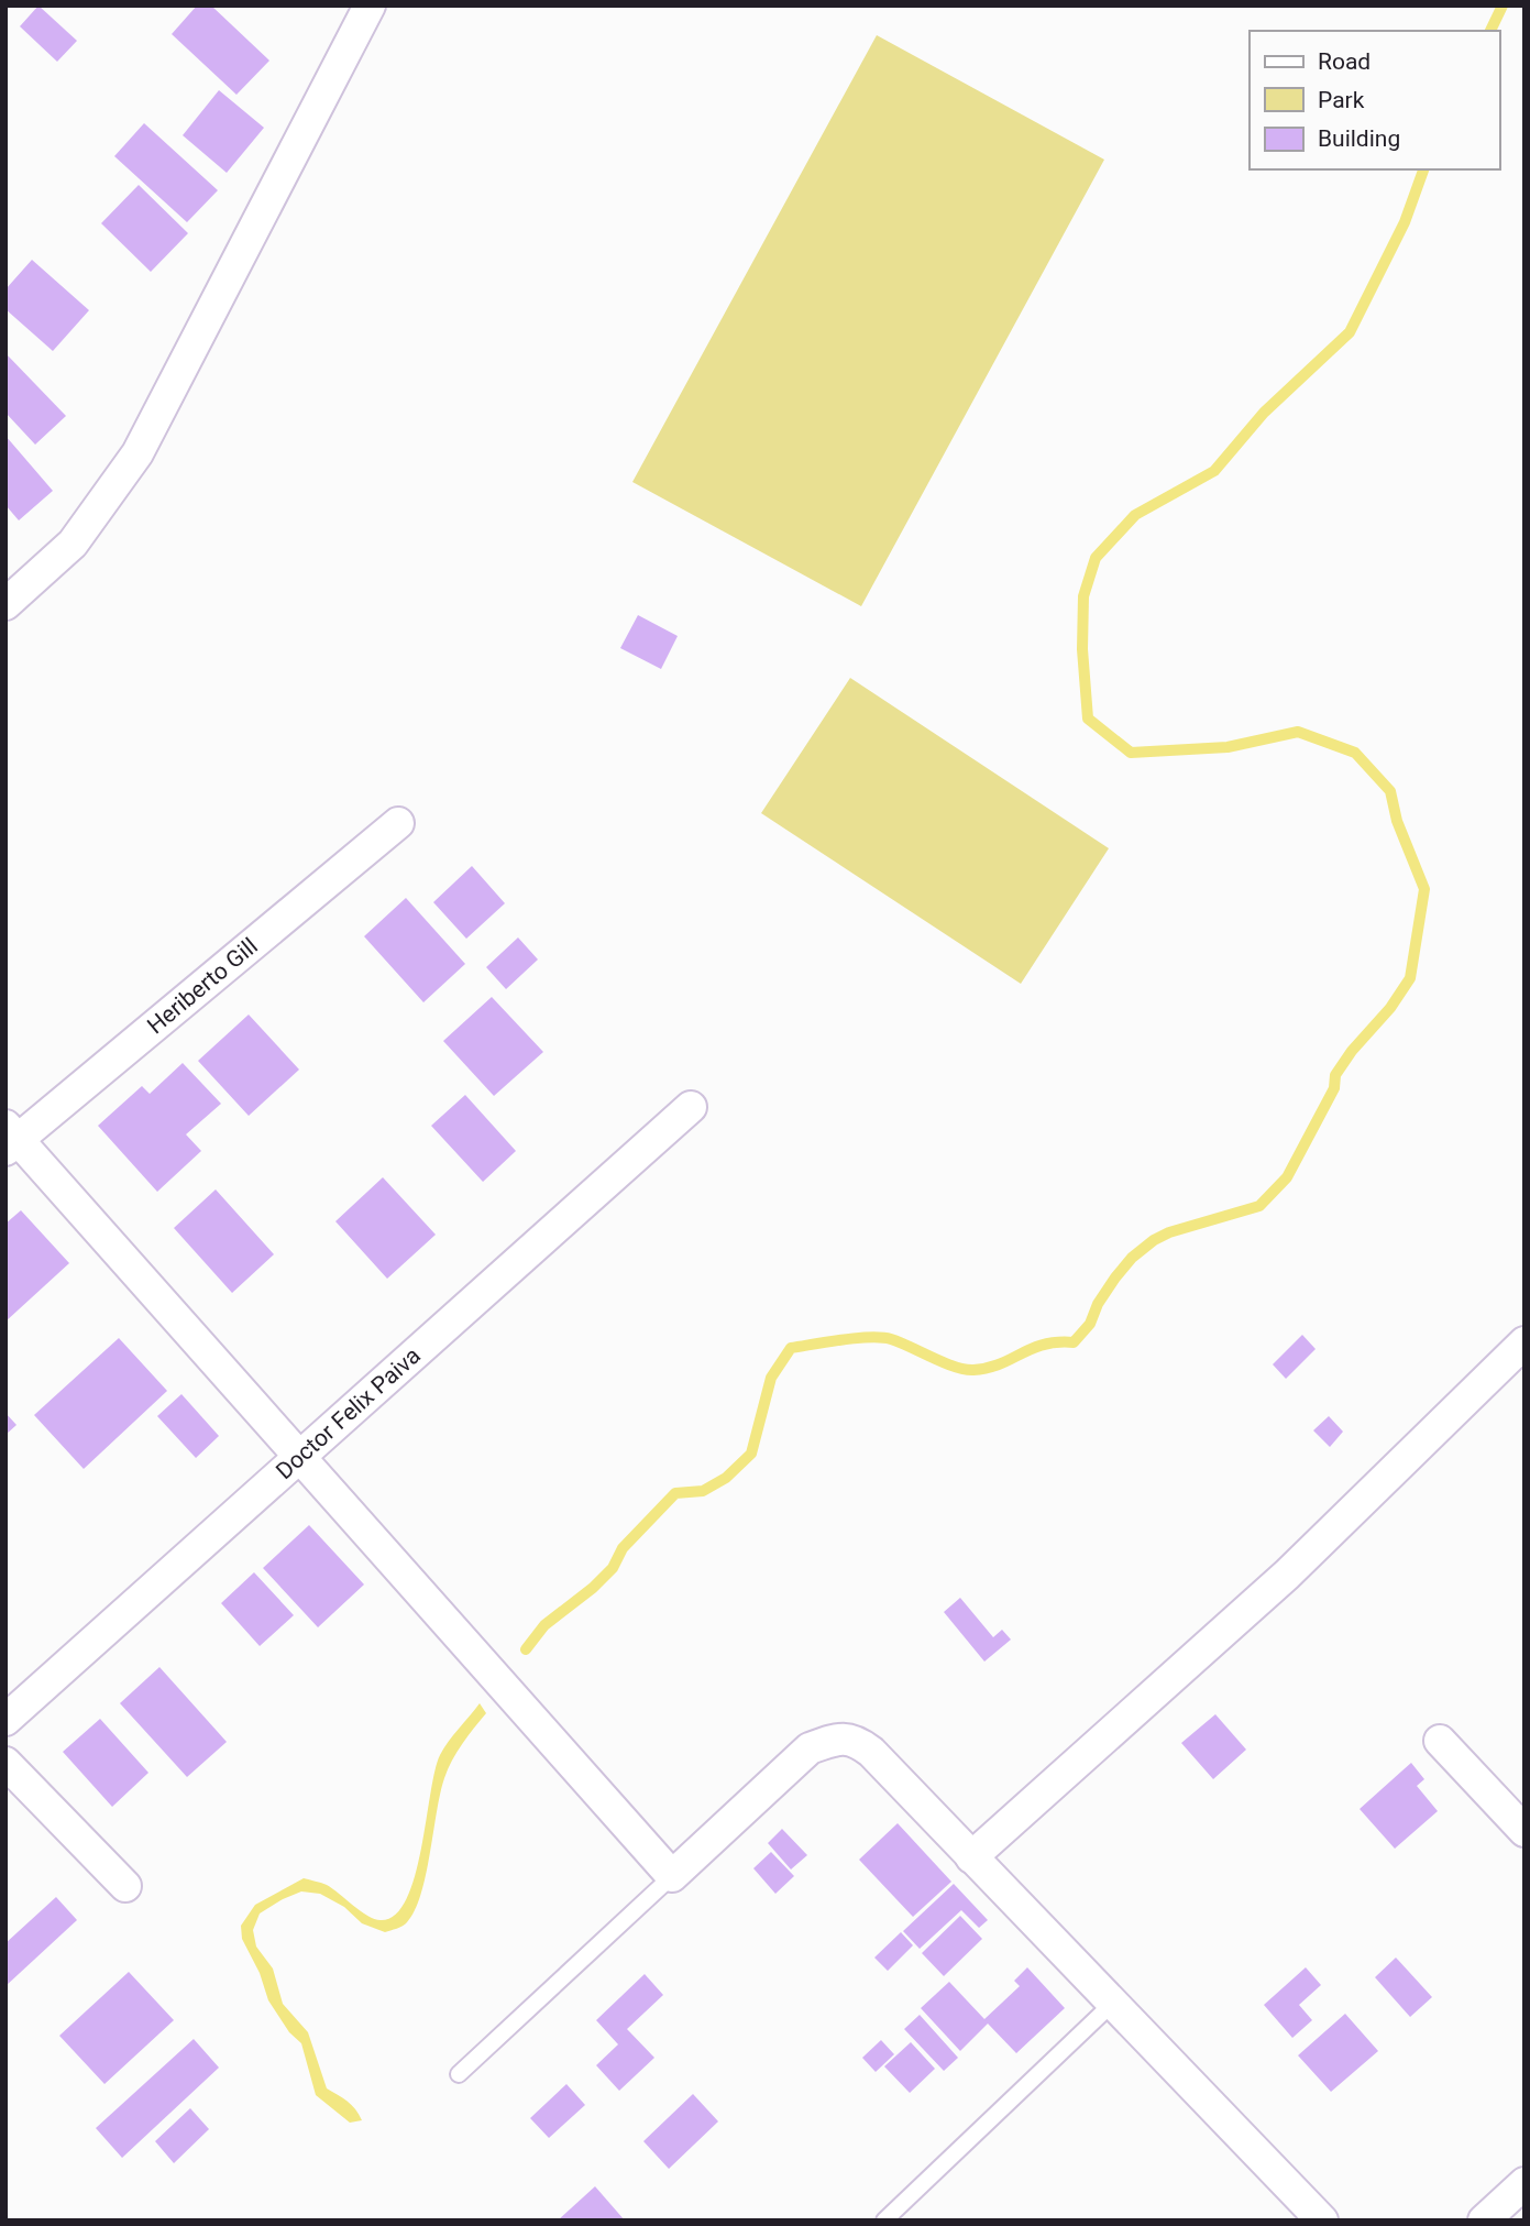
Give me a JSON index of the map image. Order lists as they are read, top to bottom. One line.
{"streets":{"street":["Heriberto Gill","Doctor Felix Paiva"]},"legend":["Road","Park","Building"]}
